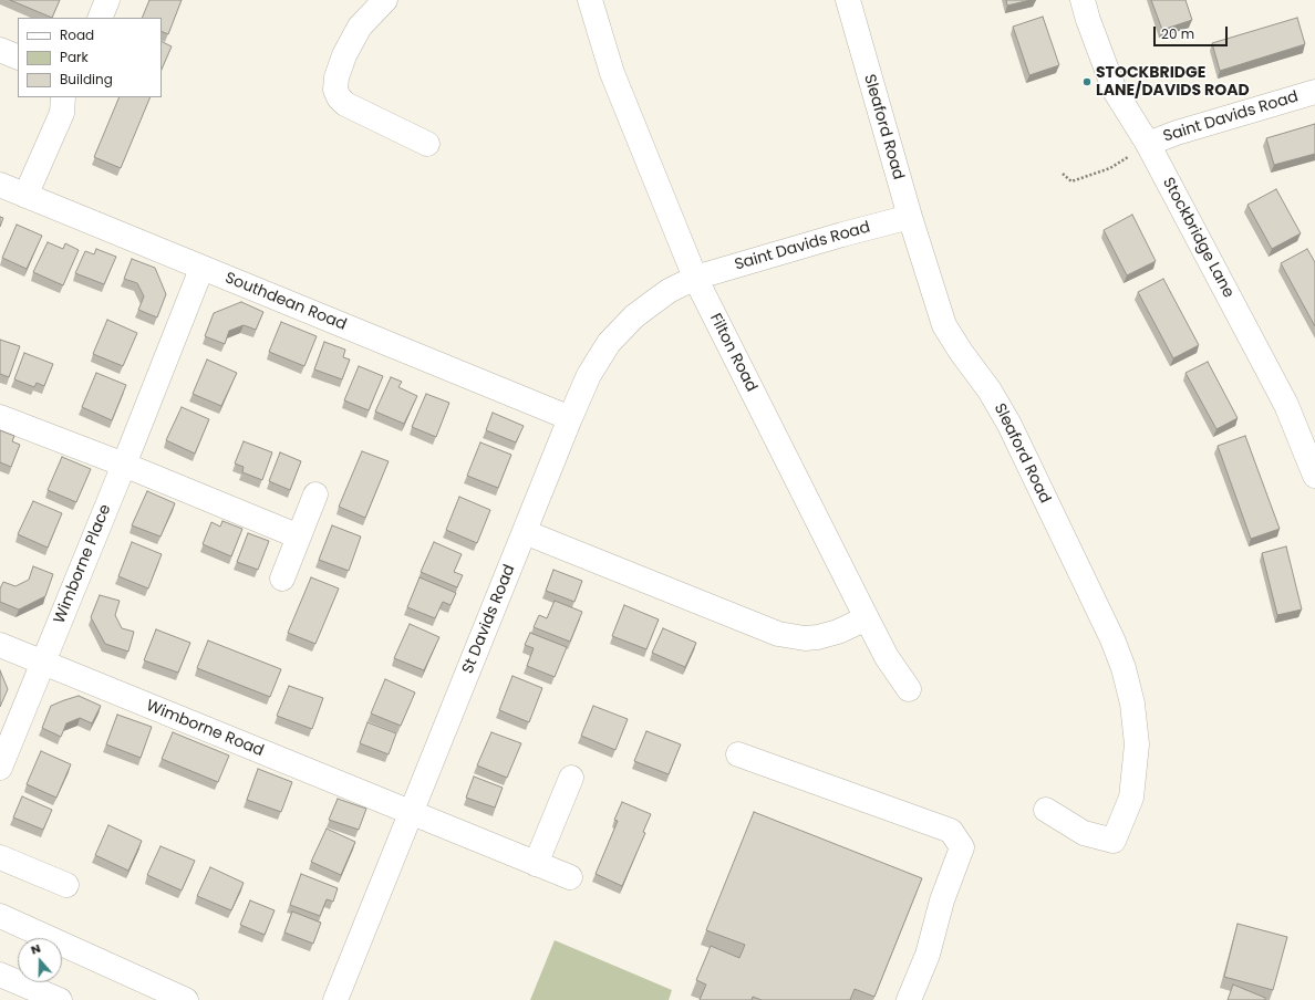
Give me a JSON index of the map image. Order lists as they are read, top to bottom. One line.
{"streets":{"street":["Saint Davids Road","Sleaford Road","Stockbridge Lane","Southdean Road","Filton Road","Wimborne Place","St Davids Road","Wimborne Road"]},"crossings":[["Saint Davids Road","Sleaford Road"],["Saint Davids Road","Stockbridge Lane"],["Saint Davids Road","Filton Road"],["Saint Davids Road","St Davids Road"],["Southdean Road","Wimborne Place"],["Southdean Road","St Davids Road"],["Filton Road","St Davids Road"],["Wimborne Place","Wimborne Road"],["St Davids Road","Wimborne Road"]],"places":["STOCKBRIDGE LANE/DAVIDS ROAD"],"legend":["Road","Park","Building"],"scale_bar":"20 m","north":"top"}
